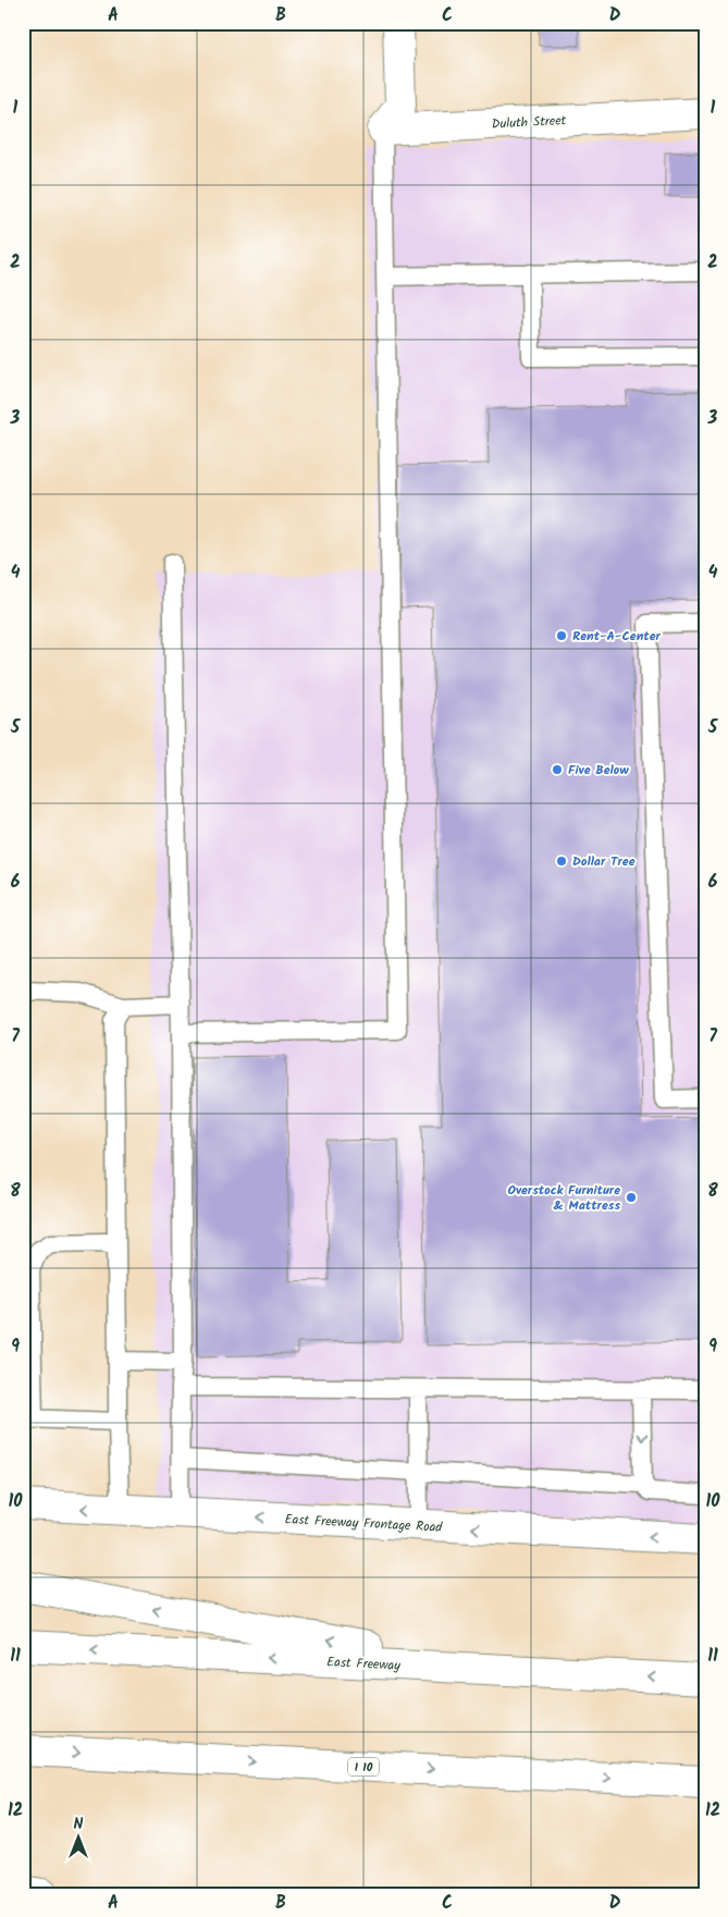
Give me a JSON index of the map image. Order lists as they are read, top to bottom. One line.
{"streets":{"main road":["Duluth Street","East Freeway Frontage Road","East Freeway","I 10"]},"places":["Rent-A-Center","Five Below","Dollar Tree","Overstock Furniture & Mattress"],"north":"top","grid":{"columns":["A","B","C","D"],"rows":["1","2","3","4","5","6","7","8","9","10","11","12"]}}
